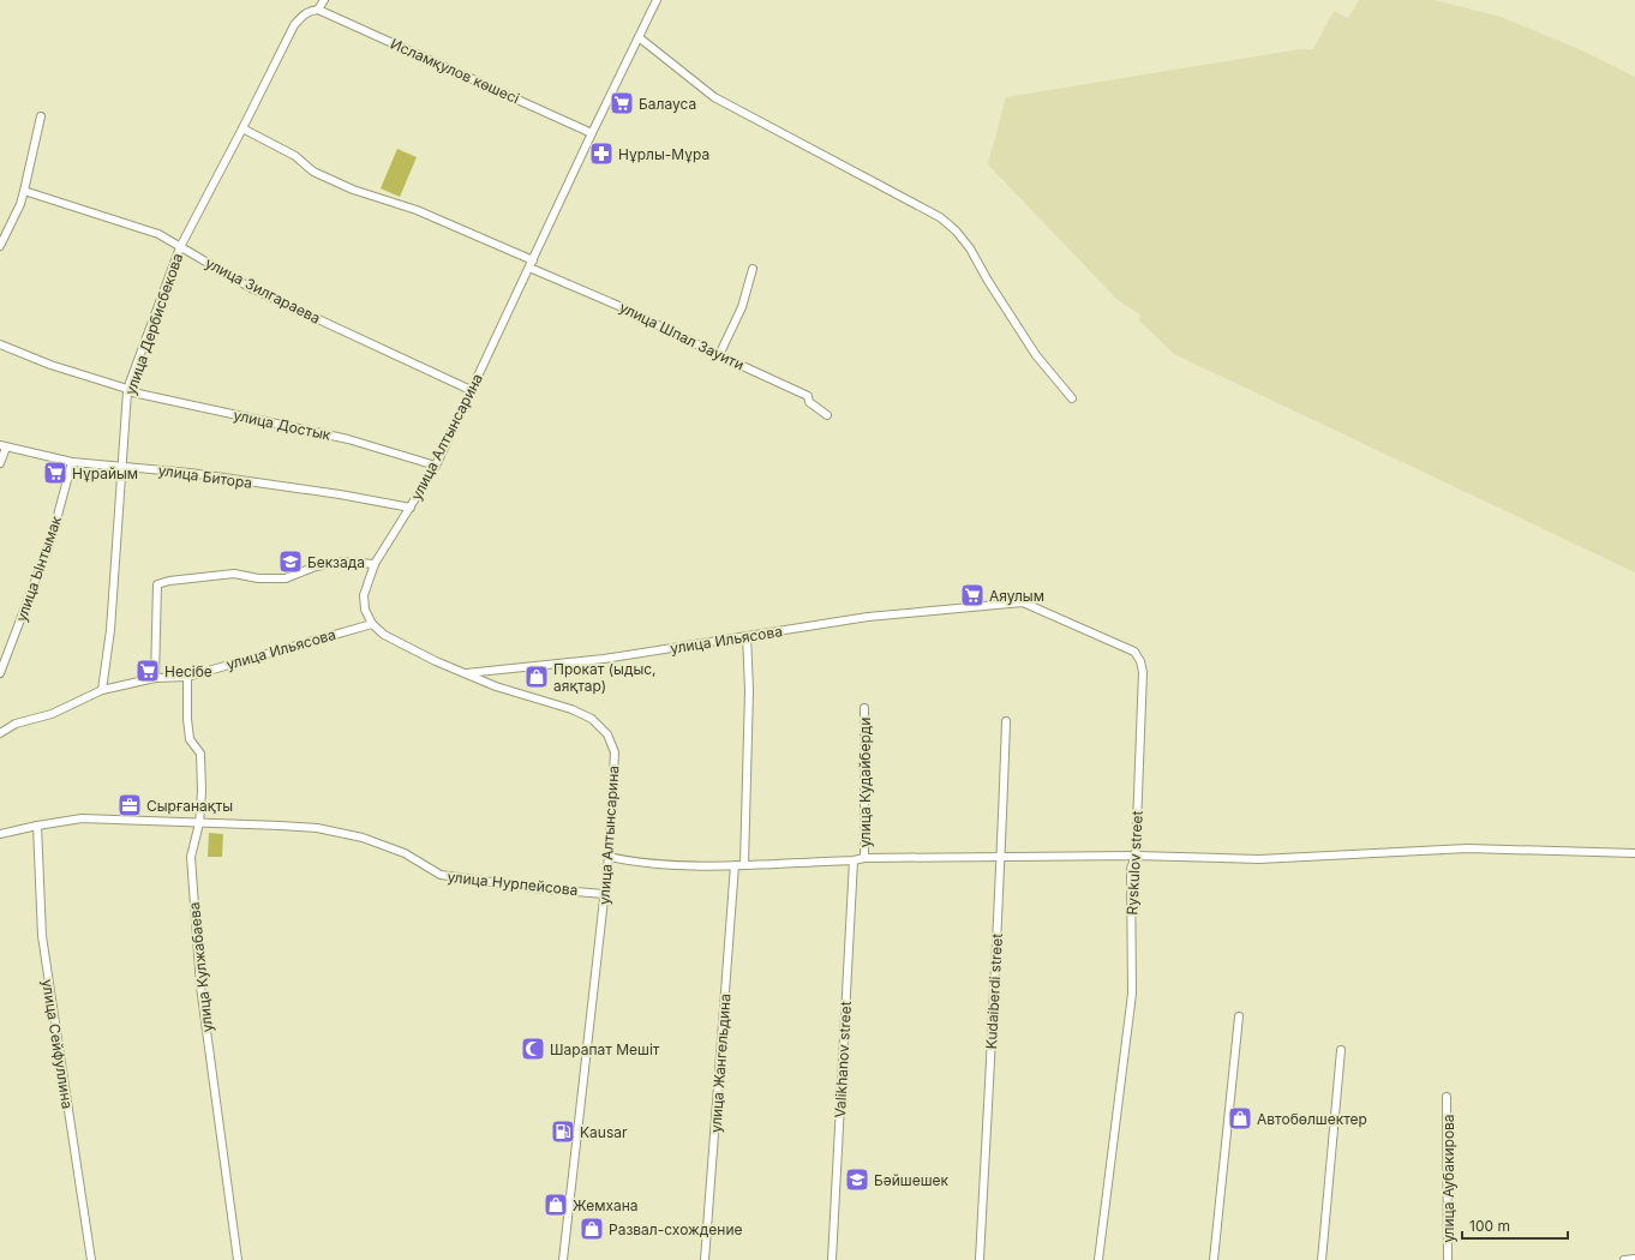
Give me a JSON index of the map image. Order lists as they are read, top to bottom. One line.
{"streets":{"street":["Исламқулов көшесі","улица Зилгараева","улица Дербисбекова","улица Шпал Зауити","улица Достык","улица Алтынсарина","улица Битора","улица Ынтымак","улица Ильясова","улица Кудайберди","Ryskulov street","улица Нурпейсова","улица Кулжабаева","Kudaiberdi street","улица Сейфуллина","Valikhanov street","улица Жангельдина","улица Аубакирова"]},"crossings":[["Исламқулов көшесі","улица Дербисбекова"],["Исламқулов көшесі","улица Алтынсарина"],["улица Зилгараева","улица Дербисбекова"],["улица Зилгараева","улица Алтынсарина"],["улица Дербисбекова","улица Достык"],["улица Дербисбекова","улица Битора"],["улица Дербисбекова","улица Ильясова"],["улица Шпал Зауити","улица Алтынсарина"],["улица Достык","улица Алтынсарина"],["улица Алтынсарина","улица Битора"],["улица Алтынсарина","улица Ильясова"],["улица Алтынсарина","улица Нурпейсова"],["улица Битора","улица Ынтымак"],["улица Ильясова","Ryskulov street"],["улица Ильясова","улица Кулжабаева"],["улица Нурпейсова","улица Кулжабаева"],["улица Нурпейсова","улица Сейфуллина"]],"places":{"supermarket":["Балауса","Нұрайым","Аяулым","Несібе"],"pharmacy":["Нұрлы-Мұра"],"school or university":["Бекзада","Бәйшешек"],"shop":["Прокат (ыдыс, аяқтар)","Автобөлшектер","Жемхана","Развал-схождение"],"office":["Сырғанақты"],"mosque":["Шарапат Мешіт"],"fuel station":["Kausar"]},"scale_bar":"100 m"}
